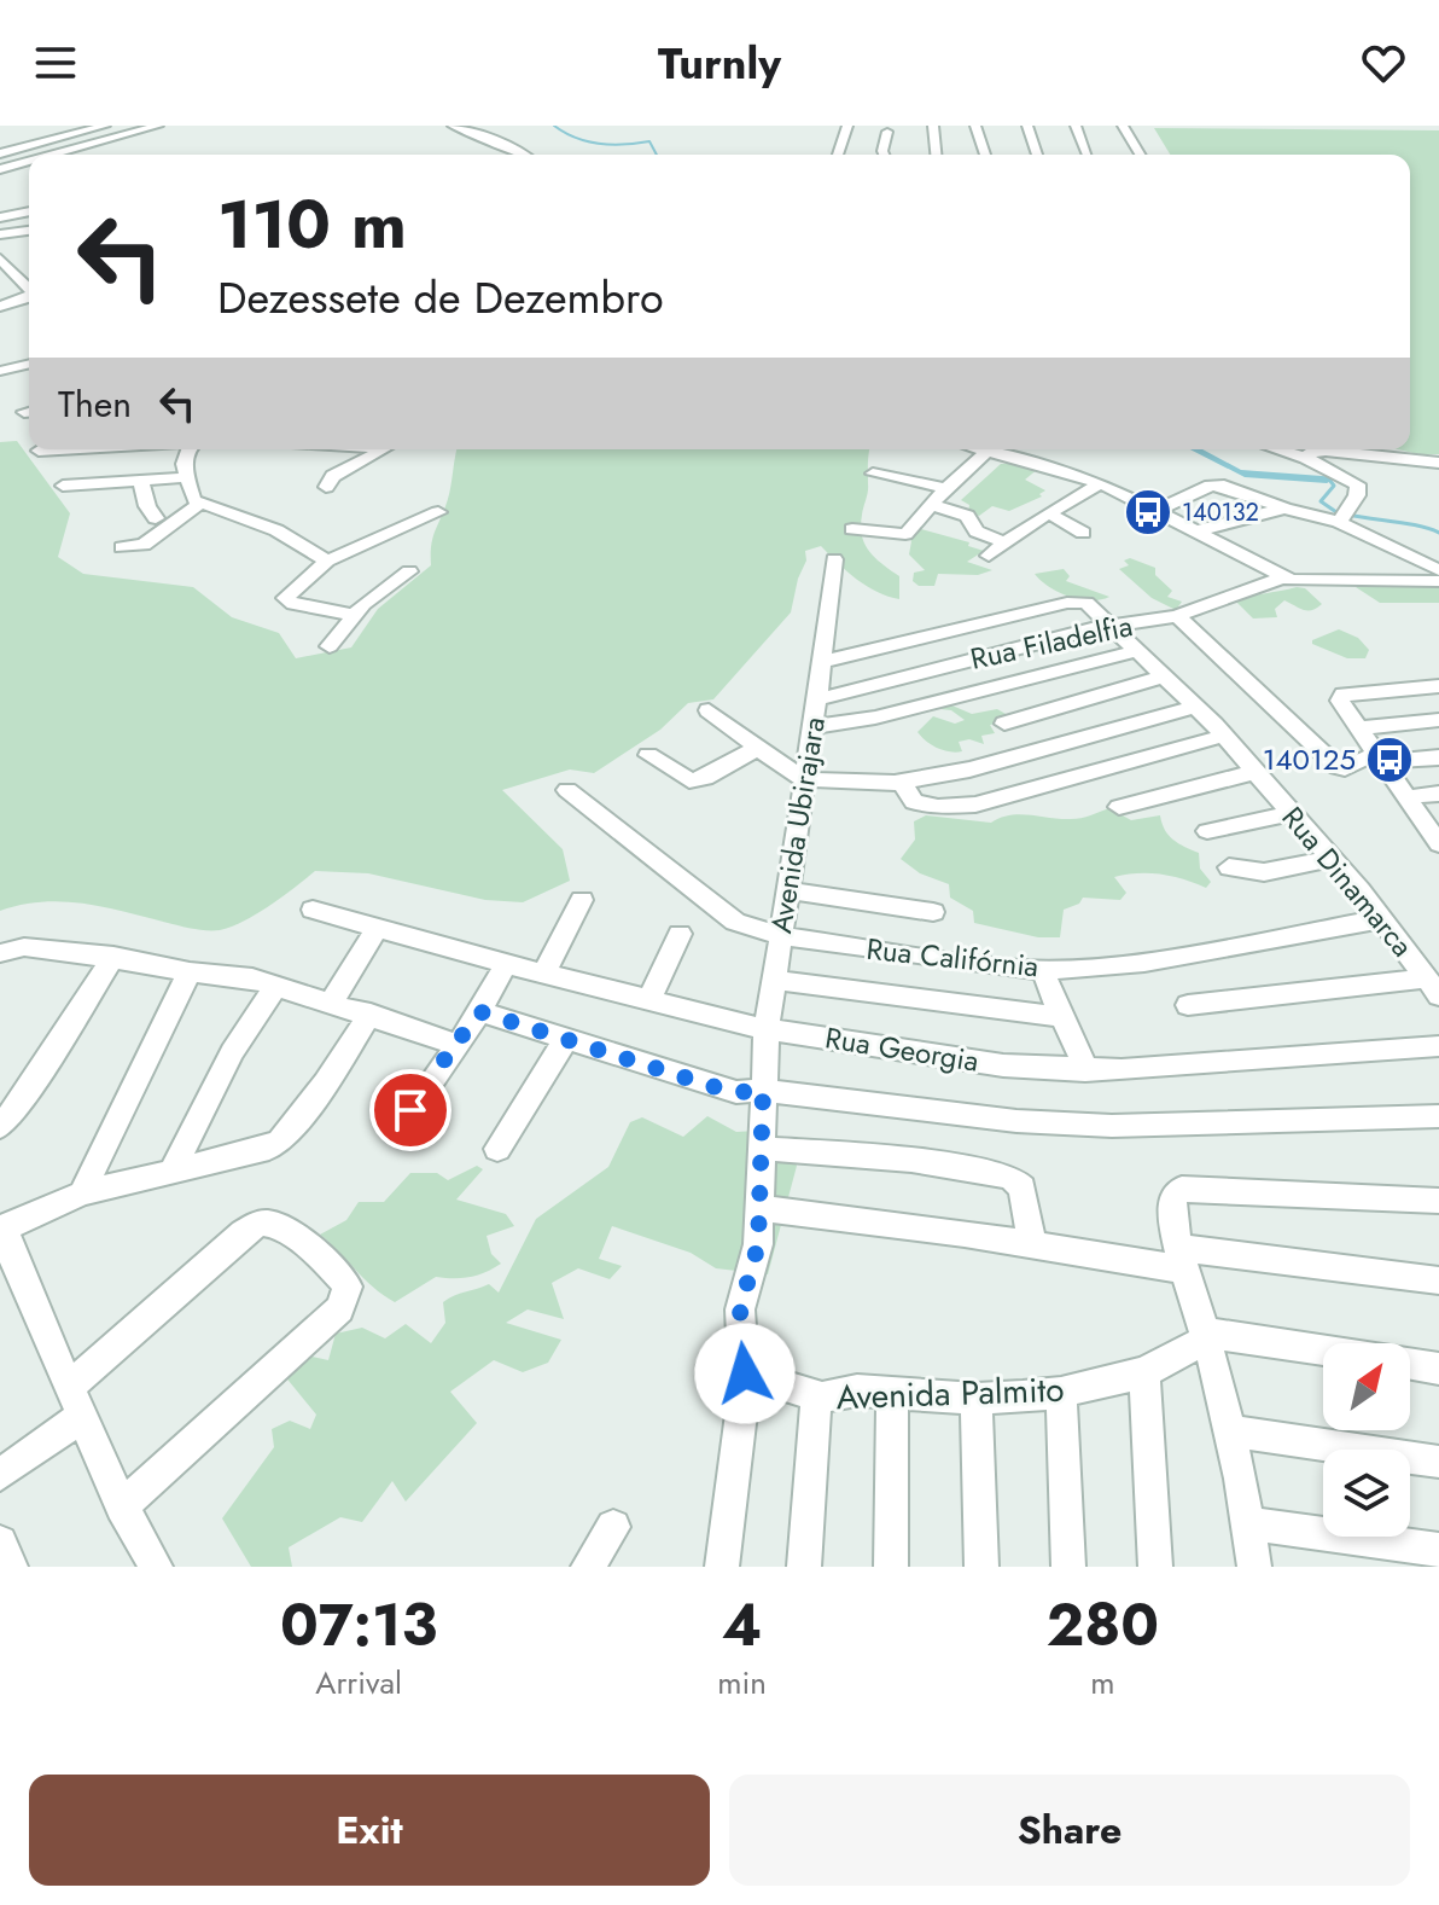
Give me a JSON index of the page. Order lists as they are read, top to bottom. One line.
{"streets":{"street":["Rua Filadelfia","Avenida Ubirajara","Rua Dinamarca","Rua Califórnia","Rua Georgia","Avenida Palmito"]},"crossings":[["Rua Filadelfia","Avenida Ubirajara"],["Rua Filadelfia","Rua Dinamarca"],["Avenida Ubirajara","Rua Dinamarca"],["Avenida Ubirajara","Rua Califórnia"],["Avenida Ubirajara","Rua Georgia"],["Avenida Ubirajara","Avenida Palmito"],["Rua Dinamarca","Rua Califórnia"]],"places":{"bus stop":["140132","140125"]},"north":"top right","page":{"header":"Turnly","turn":["110 m","Dezessete de Dezembro"],"then":"Then","eta":["07:13","Arrival","4","min","280","m"],"buttons":["Exit","Share"]}}
